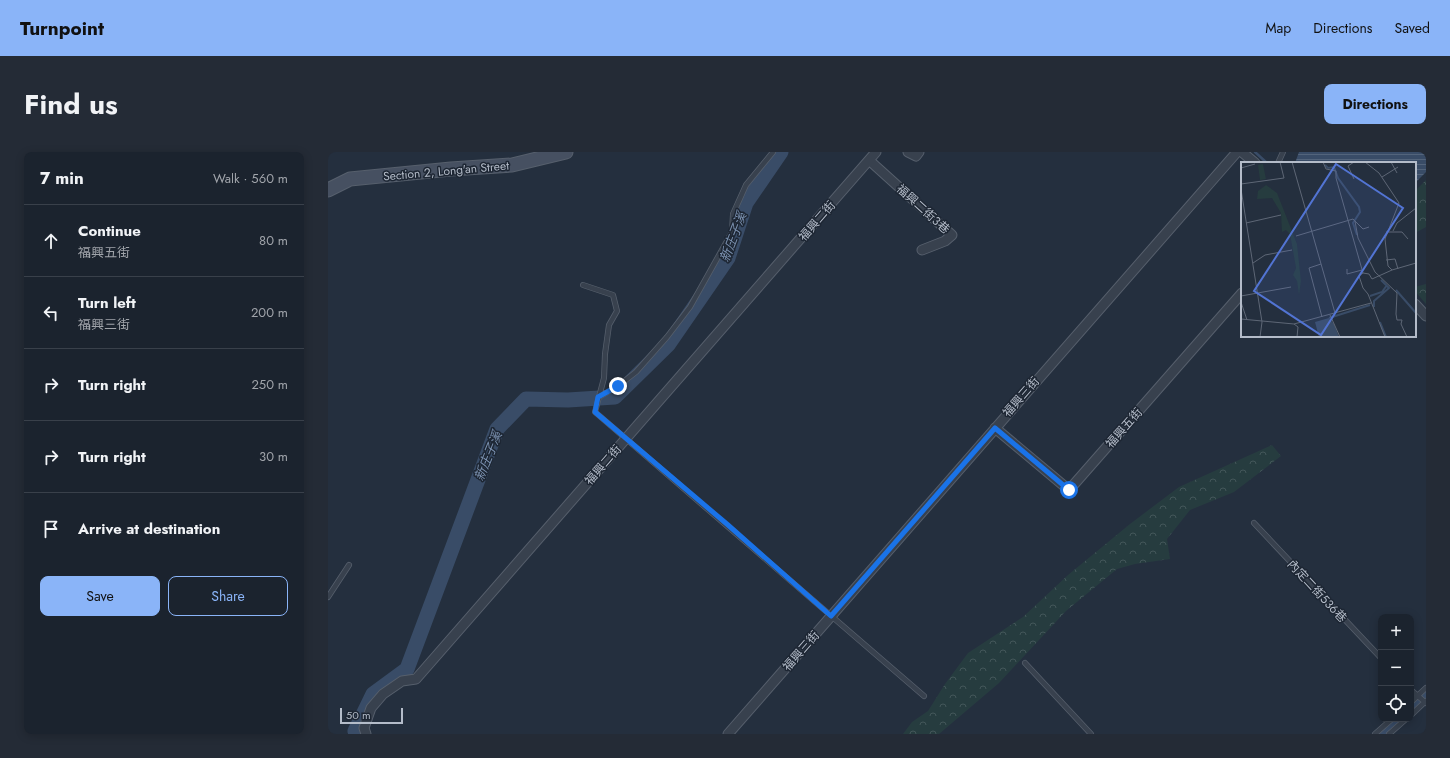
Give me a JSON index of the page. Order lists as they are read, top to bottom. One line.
{"streets":{"street":["Section 2, Long'an Street","福興二街3巷","福興二街","福興三街","福興五街"],"lane":["內定二街536巷"]},"crossings":[["福興二街3巷","福興二街"],["福興三街","福興五街"]],"water":["新庄子溪"],"scale_bar":"50 m","page":{"header":"Turnpoint","nav":["Map","Directions","Saved"],"title":"Find us","buttons":["Directions",["Save","Share"]],"heading":["7 min","Walk · 560 m"],"list":[["Continue","福興五街","80 m"],["Turn left","福興三街","200 m"],["Turn right","250 m"],["Turn right","30 m"],"Arrive at destination"],"map_buttons":["+","−"],"scale":"50 m"}}
